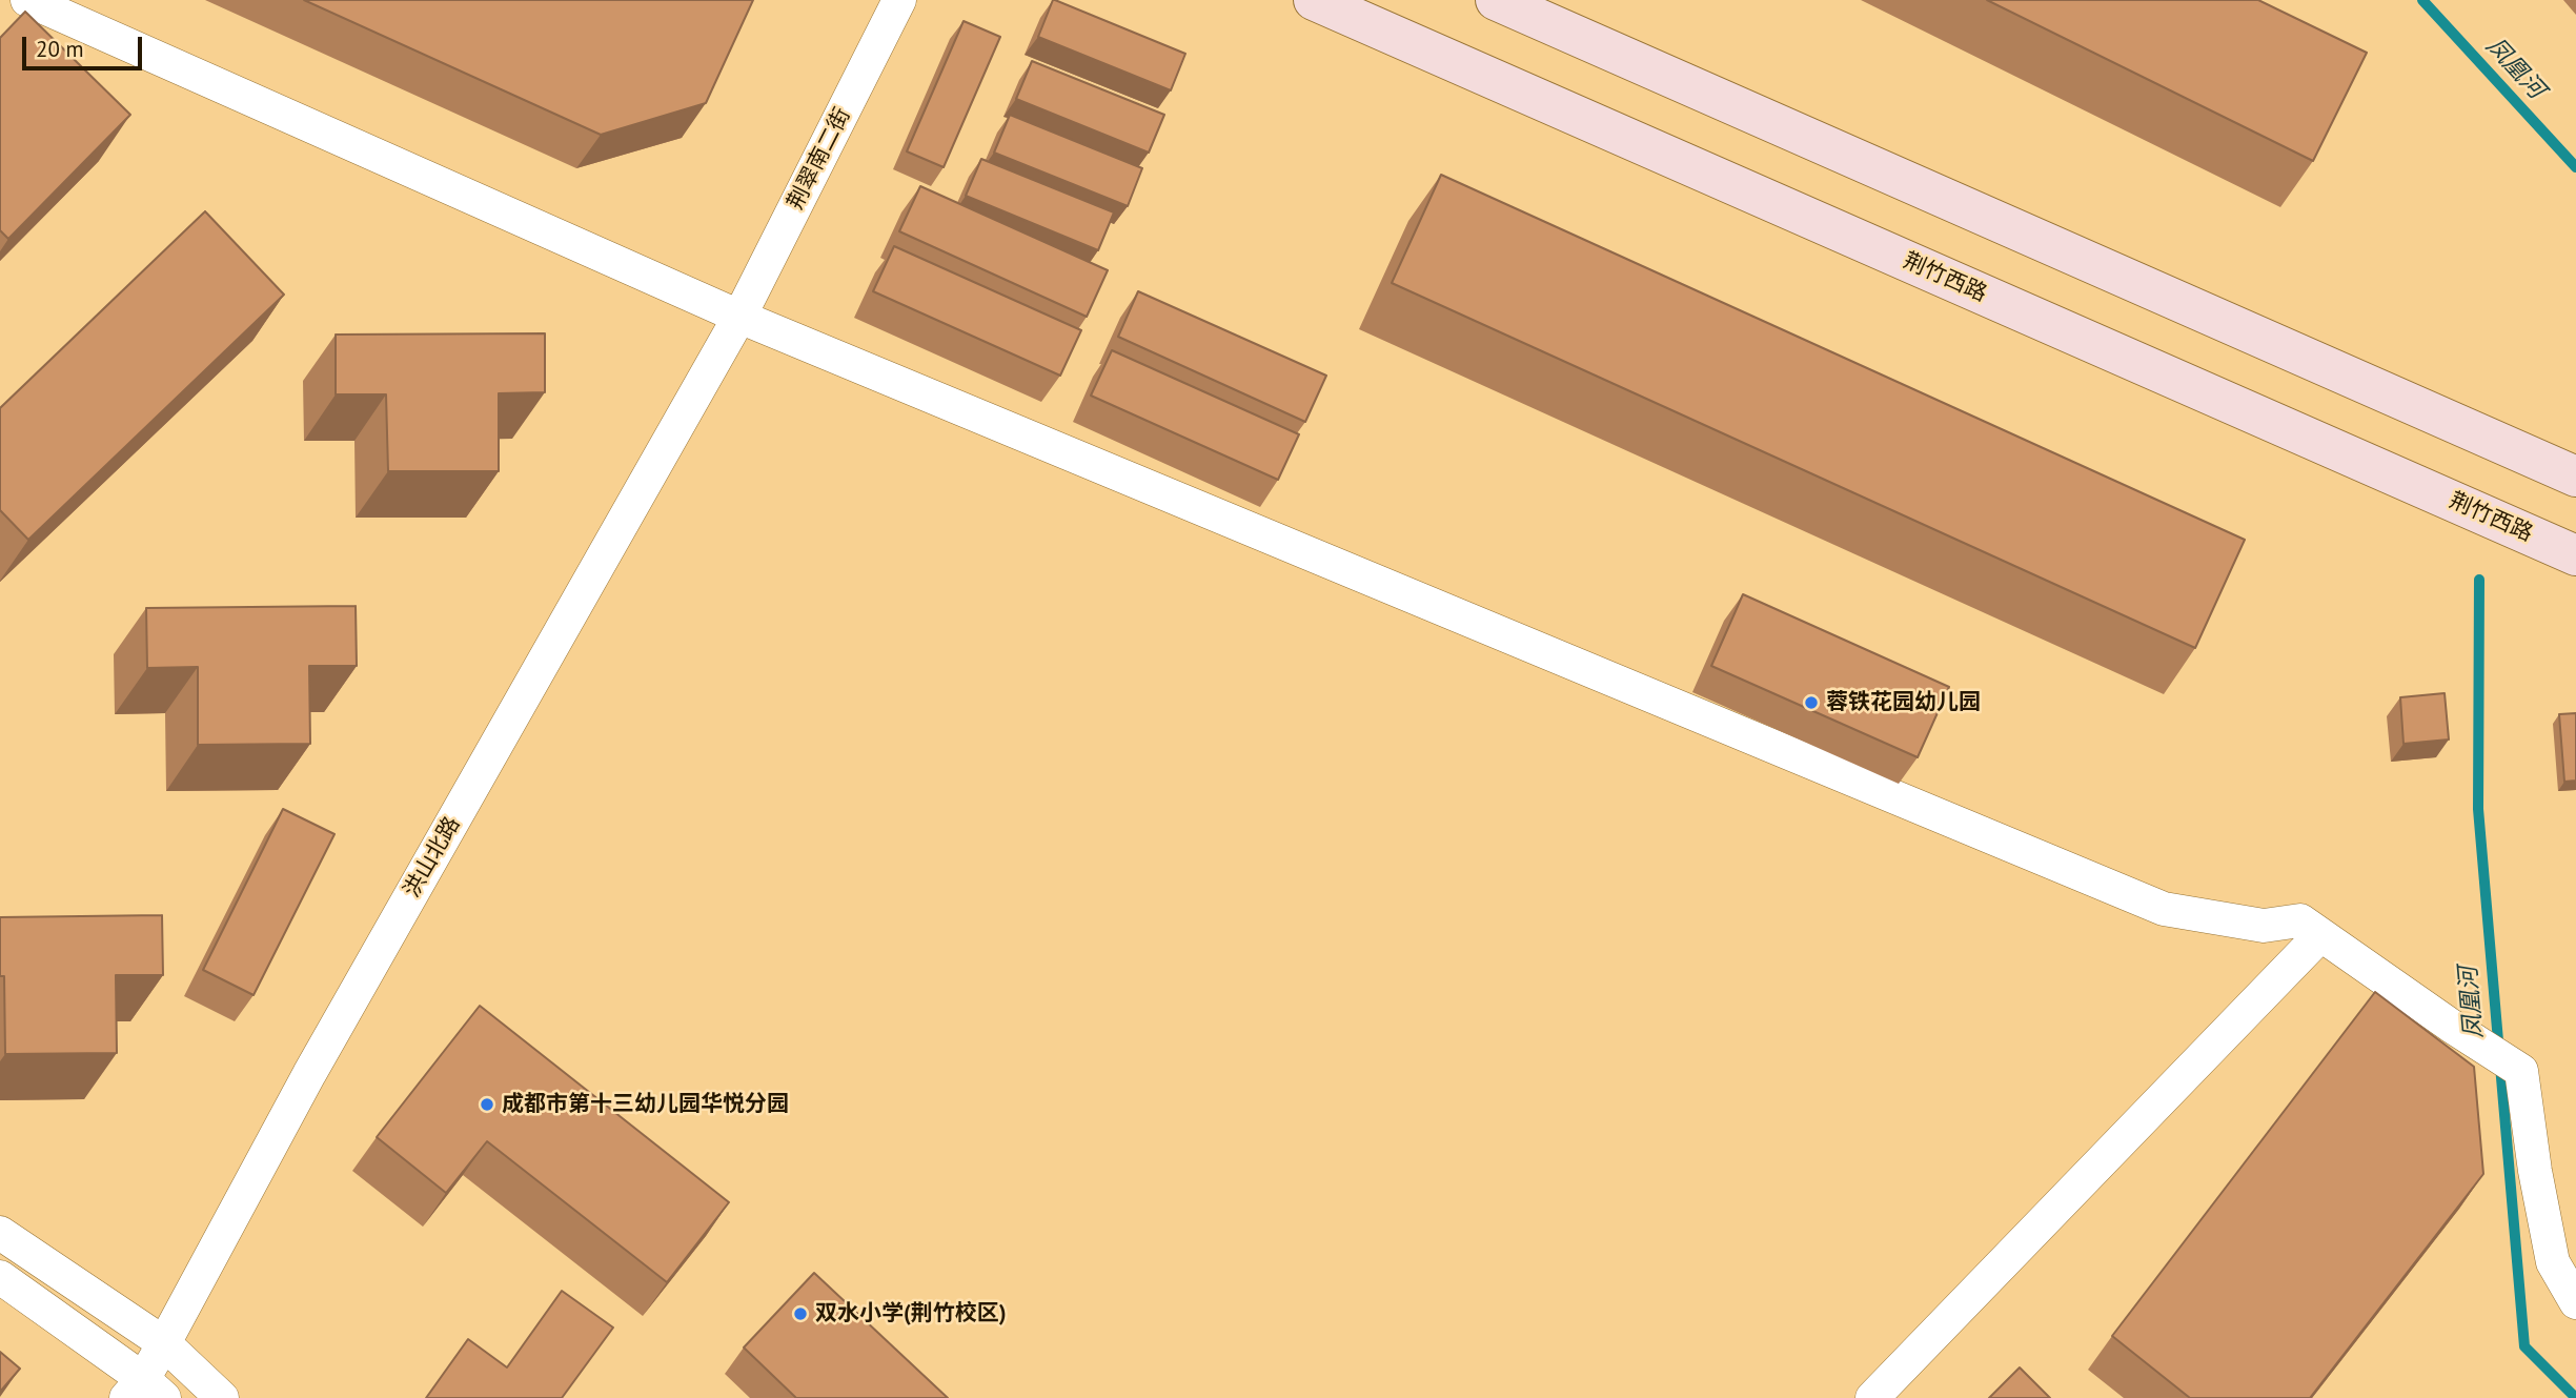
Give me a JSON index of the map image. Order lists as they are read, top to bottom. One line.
{"streets":{"main road":["荆竹西路"],"street":["荆翠南二街","洪山北路"]},"crossings":[["荆翠南二街","洪山北路"]],"water":["凤凰河"],"places":["蓉铁花园幼儿园","成都市第十三幼儿园华悦分园","双水小学(荆竹校区)"],"scale_bar":"20 m"}
